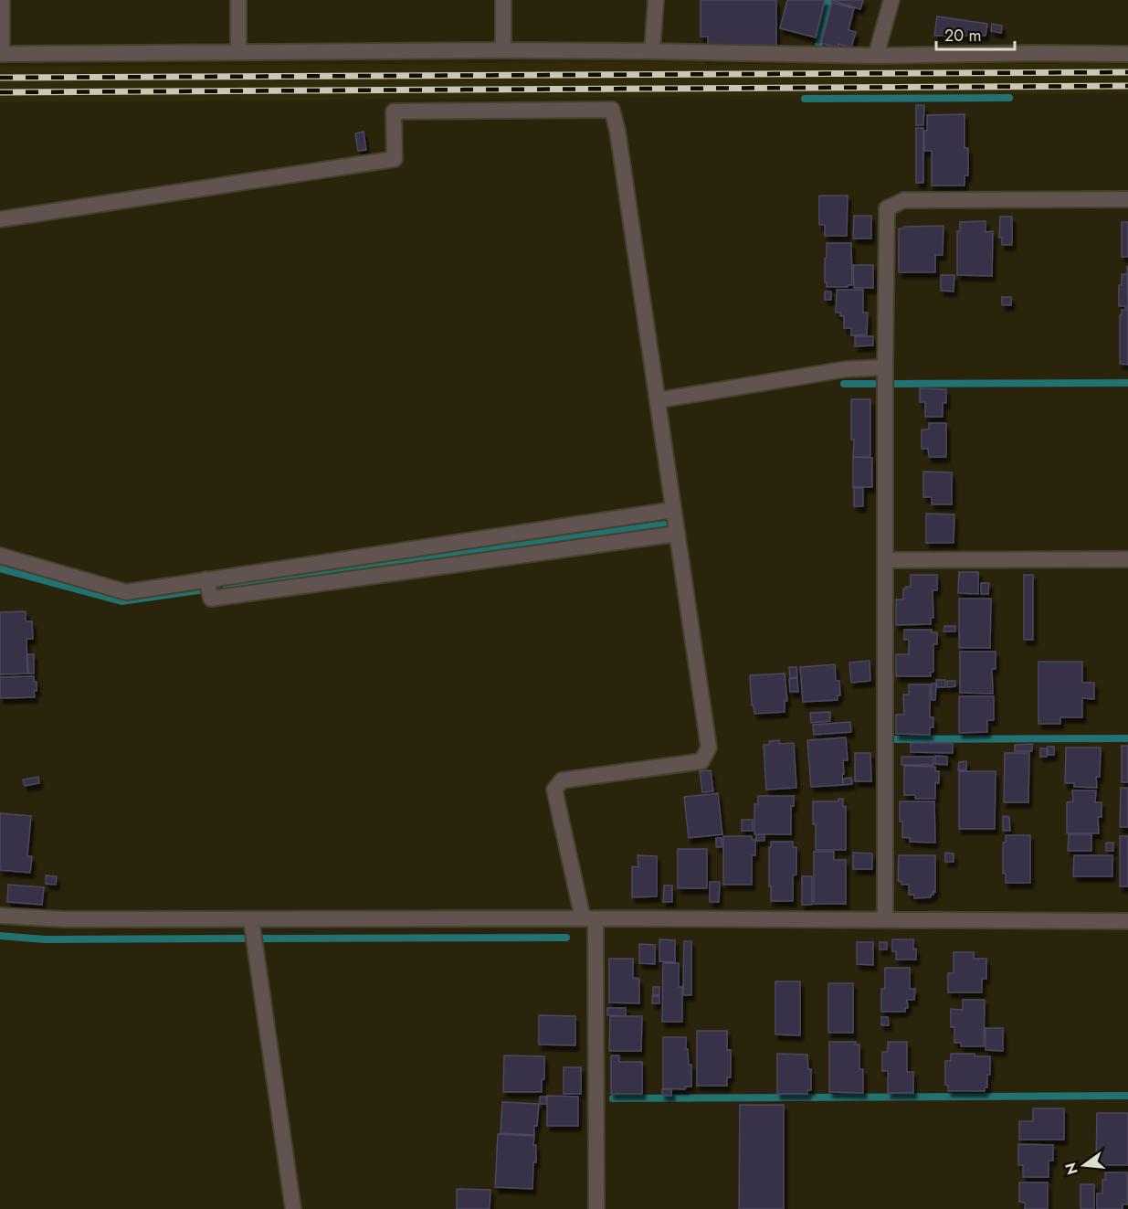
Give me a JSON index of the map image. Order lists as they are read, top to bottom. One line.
{"scale_bar":"20 m","north":"left"}
